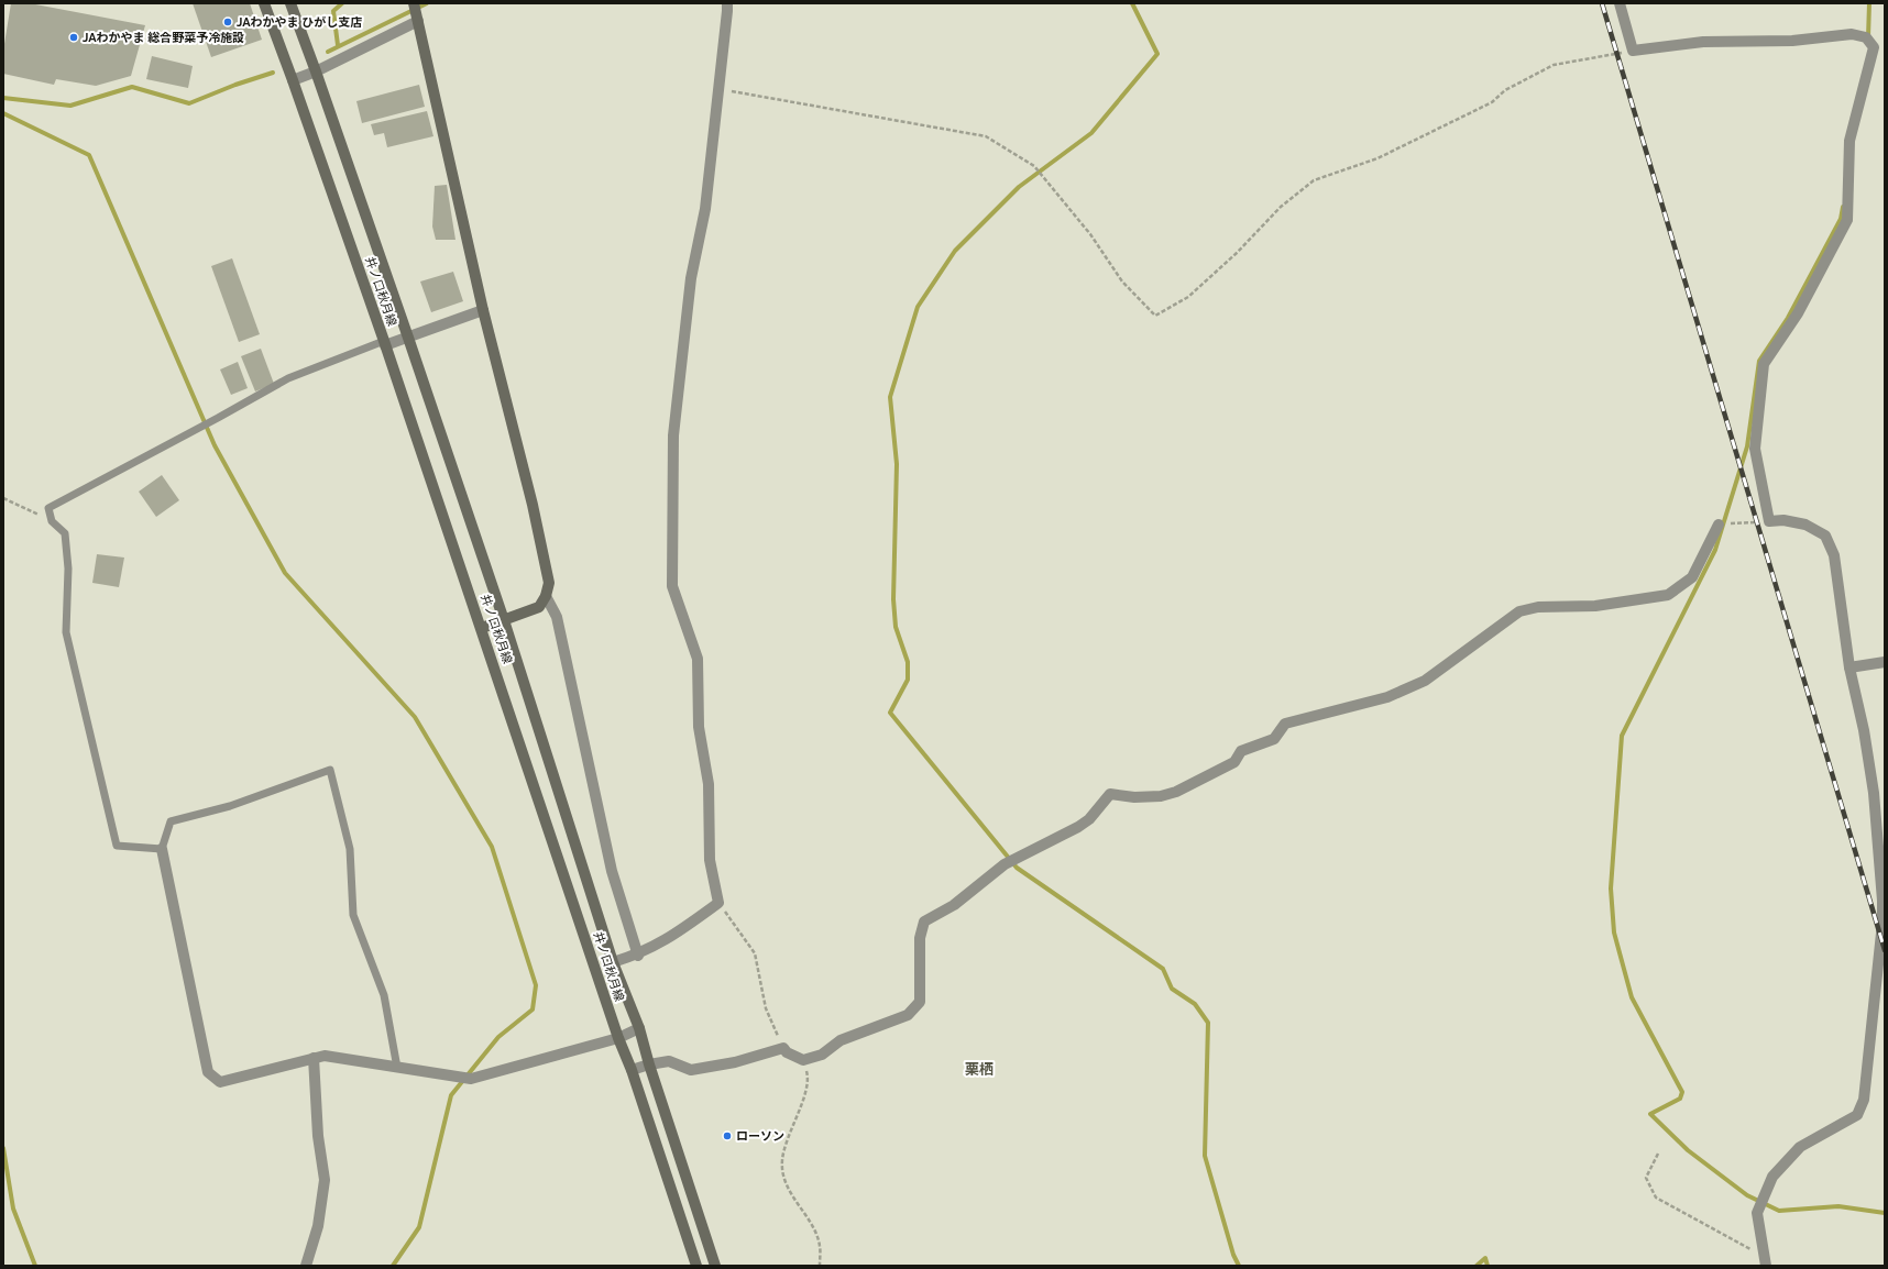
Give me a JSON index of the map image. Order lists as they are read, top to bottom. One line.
{"streets":{"main road":["井ノ口秋月線"]},"districts":["栗栖"],"places":["JAわかやま ひがし支店","JAわかやま 総合野菜予冷施設","ローソン"]}
